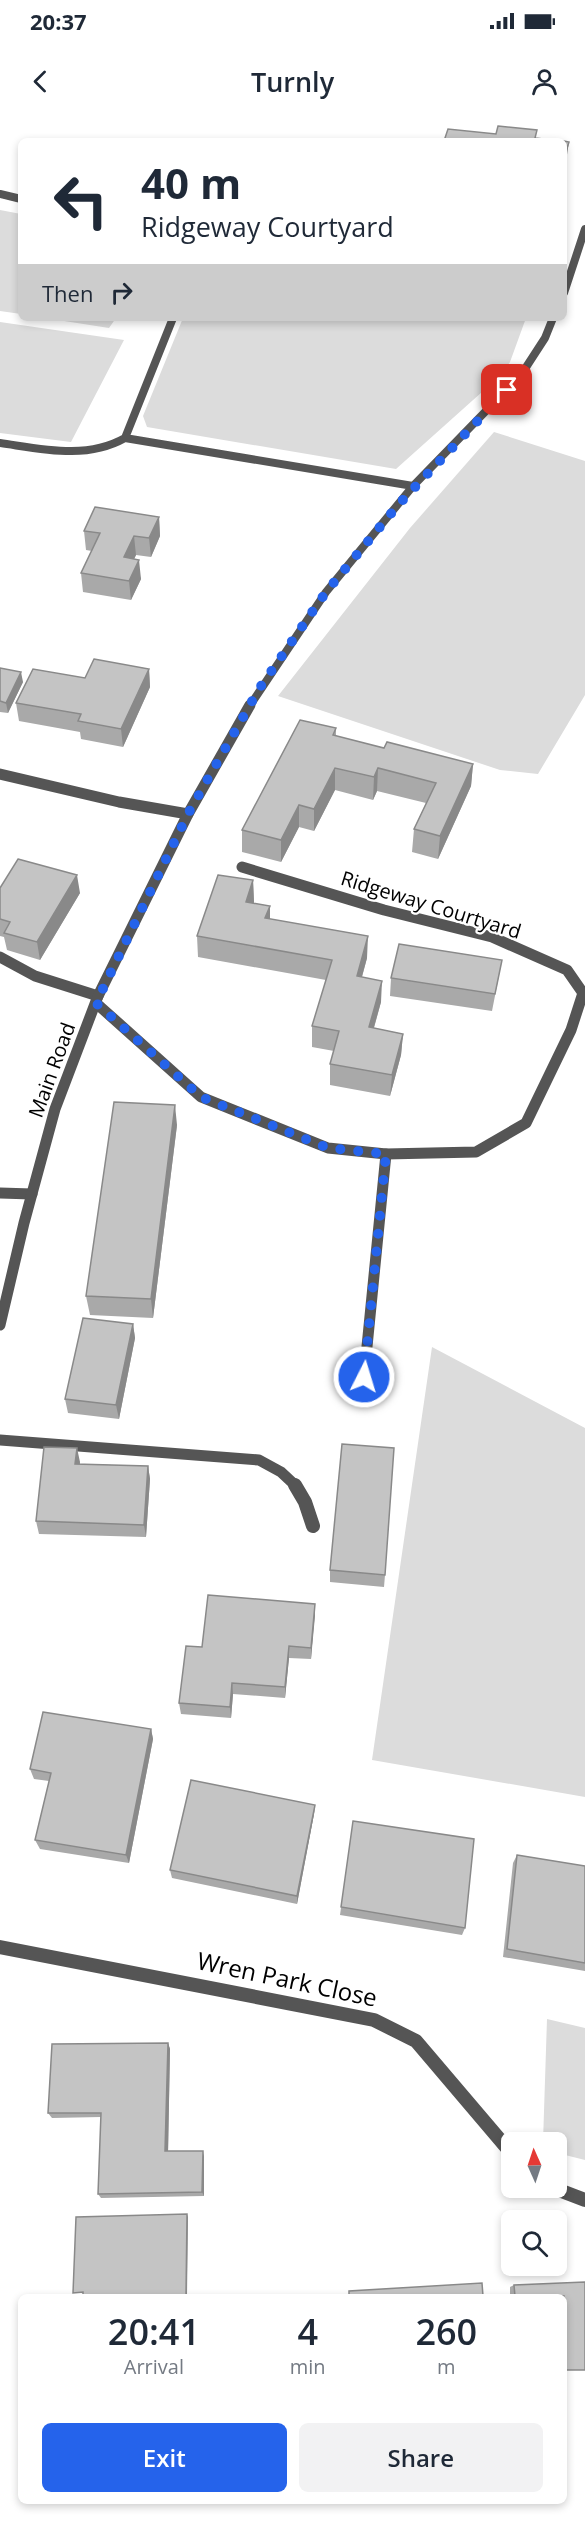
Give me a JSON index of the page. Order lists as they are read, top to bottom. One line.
{"streets":{"street":["Ridgeway Courtyard","Main Road","Wren Park Close"]},"crossings":[["Ridgeway Courtyard","Main Road"]],"north":"top","page":{"status":"20:37","header":"Turnly","turn":["40 m","Ridgeway Courtyard"],"then":"Then","eta":["20:41","Arrival","4","min","260","m"],"buttons":["Exit","Share"]}}
